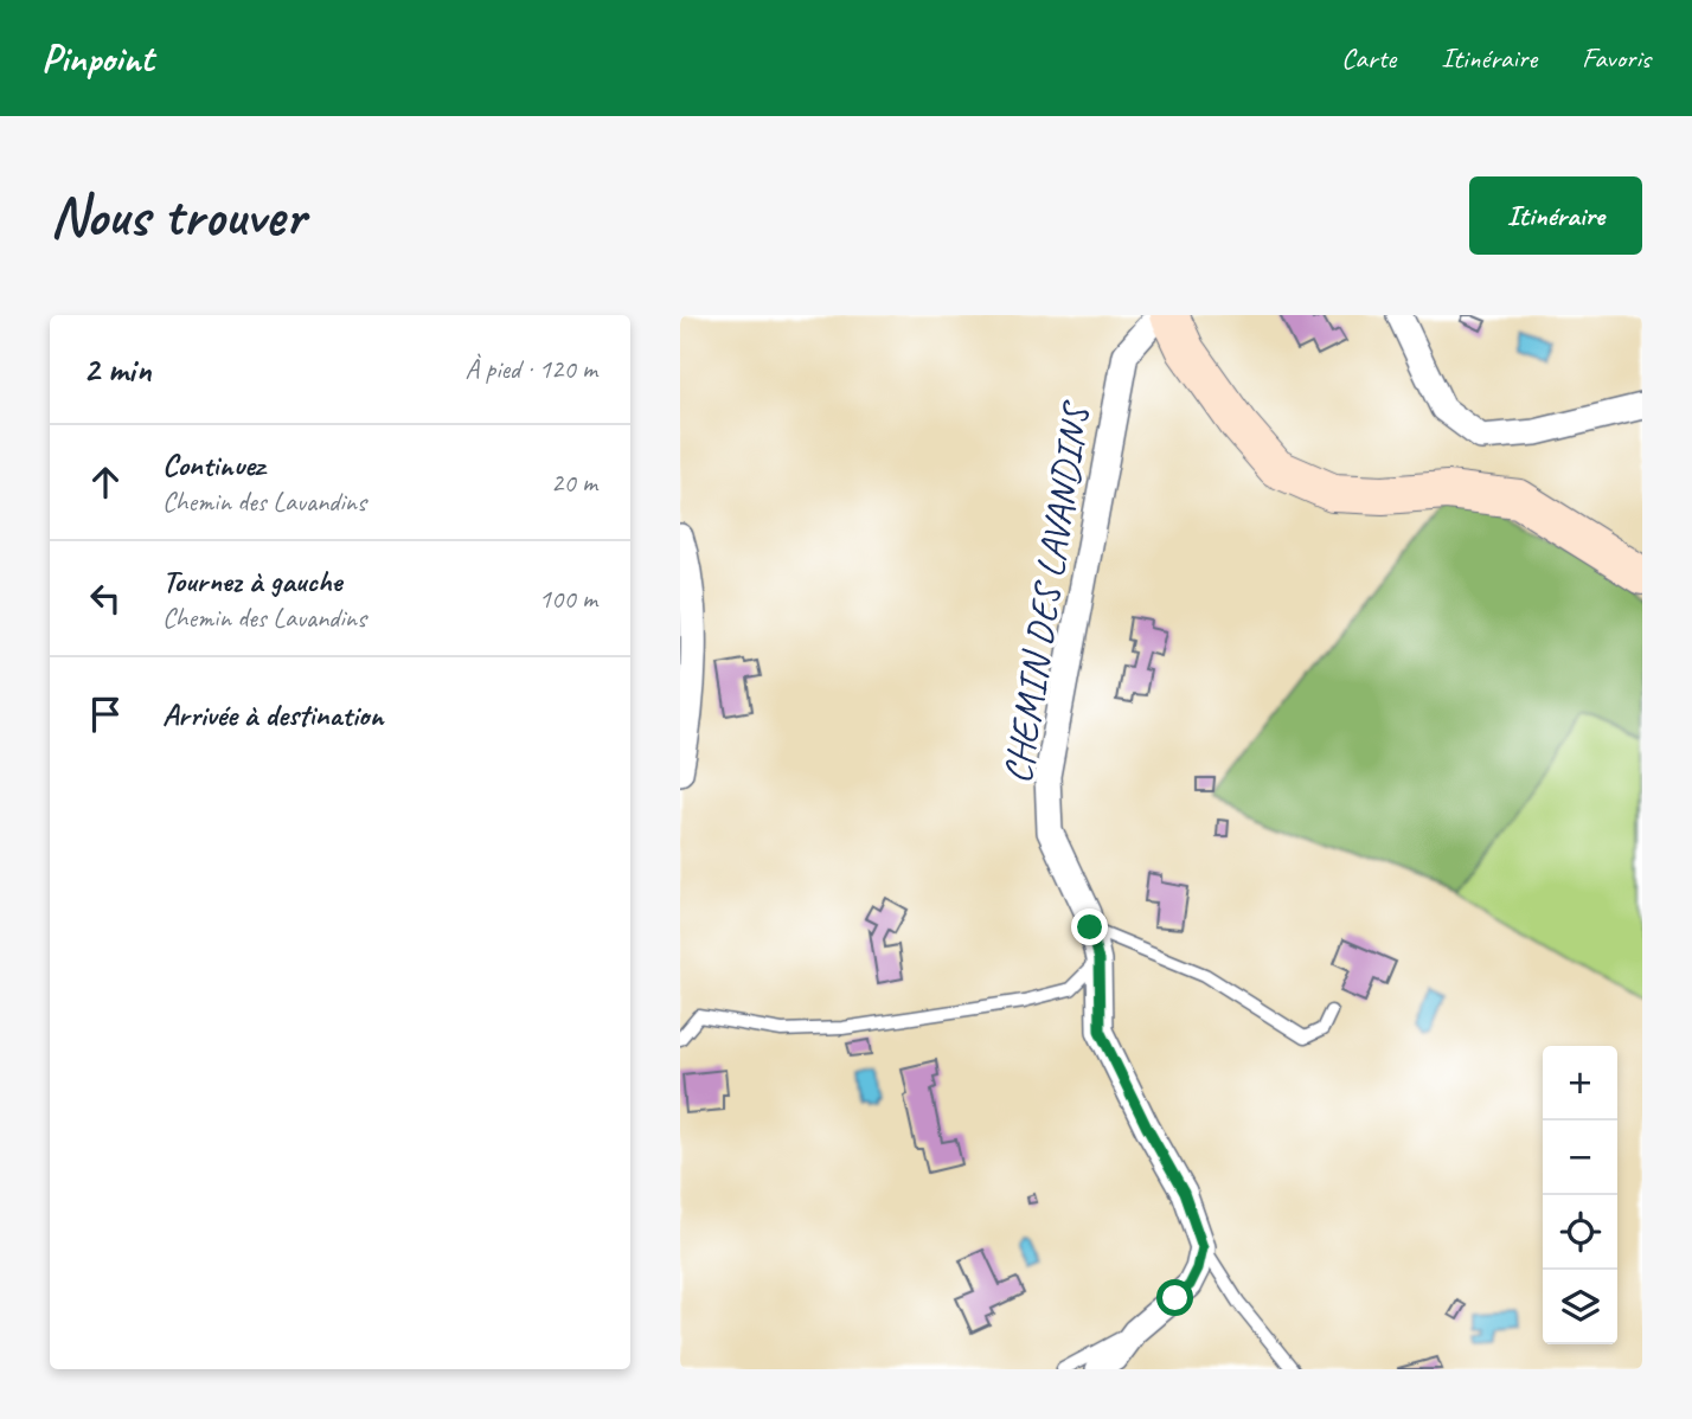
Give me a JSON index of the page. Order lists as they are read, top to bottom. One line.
{"streets":{"street":["CHEMIN DES LAVANDINS"]},"page":{"header":"Pinpoint","nav":["Carte","Itinéraire","Favoris"],"buttons":"Itinéraire","title":"Nous trouver","heading":["2 min","À pied · 120 m"],"list":[["Continuez","Chemin des Lavandins","20 m"],["Tournez à gauche","Chemin des Lavandins","100 m"],"Arrivée à destination"],"map_buttons":["+","−"]}}
